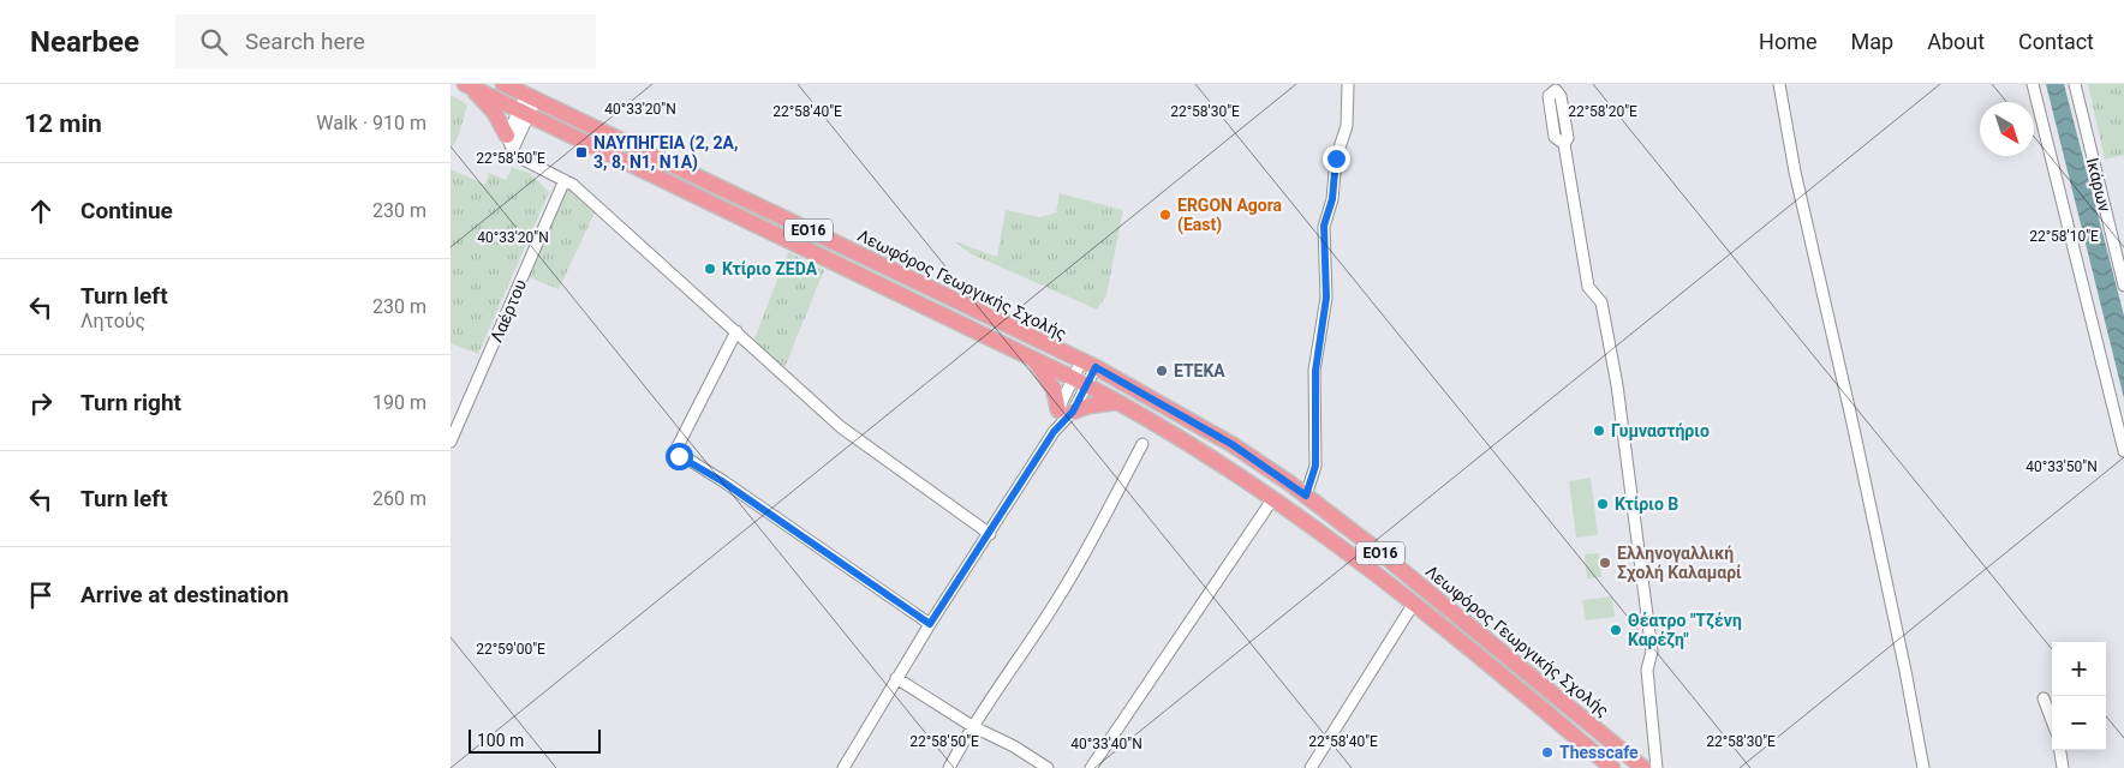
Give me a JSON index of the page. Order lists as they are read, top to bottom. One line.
{"streets":{"main road":["ΕΟ16","Λεωφόρος Γεωργικής Σχολής"],"street":["Ικάρων","Λαέρτου"]},"places":{"transit":["ΝΑΥΠΗΓΕΙΑ (2, 2Α, 3, 8, Ν1, Ν1Α)"],"other":["ERGON Agora (East)","Κτίριο ZEDA","ΕΤΕΚΑ","Γυμναστήριο","Κτίριο Β","Ελληνογαλλική Σχολή Καλαμαρί","Θέατρο \"Τζένη Καρέζη\"","Thesscafe"]},"scale_bar":"100 m","north":"bottom right","page":{"header":"Nearbee","search":"Search here","nav":["Home","Map","About","Contact"],"heading":["12 min","Walk · 910 m"],"list":[["Continue","230 m"],["Turn left","Λητούς","230 m"],["Turn right","190 m"],["Turn left","260 m"],"Arrive at destination"],"map_buttons":["+","−"],"scale":"100 m"},"coordinates":["40°33'20\"N","22°58'20\"E","22°58'40\"E","22°58'30\"E","22°58'50\"E","22°58'10\"E","40°33'50\"N","22°59'00\"E","40°33'40\"N"]}
